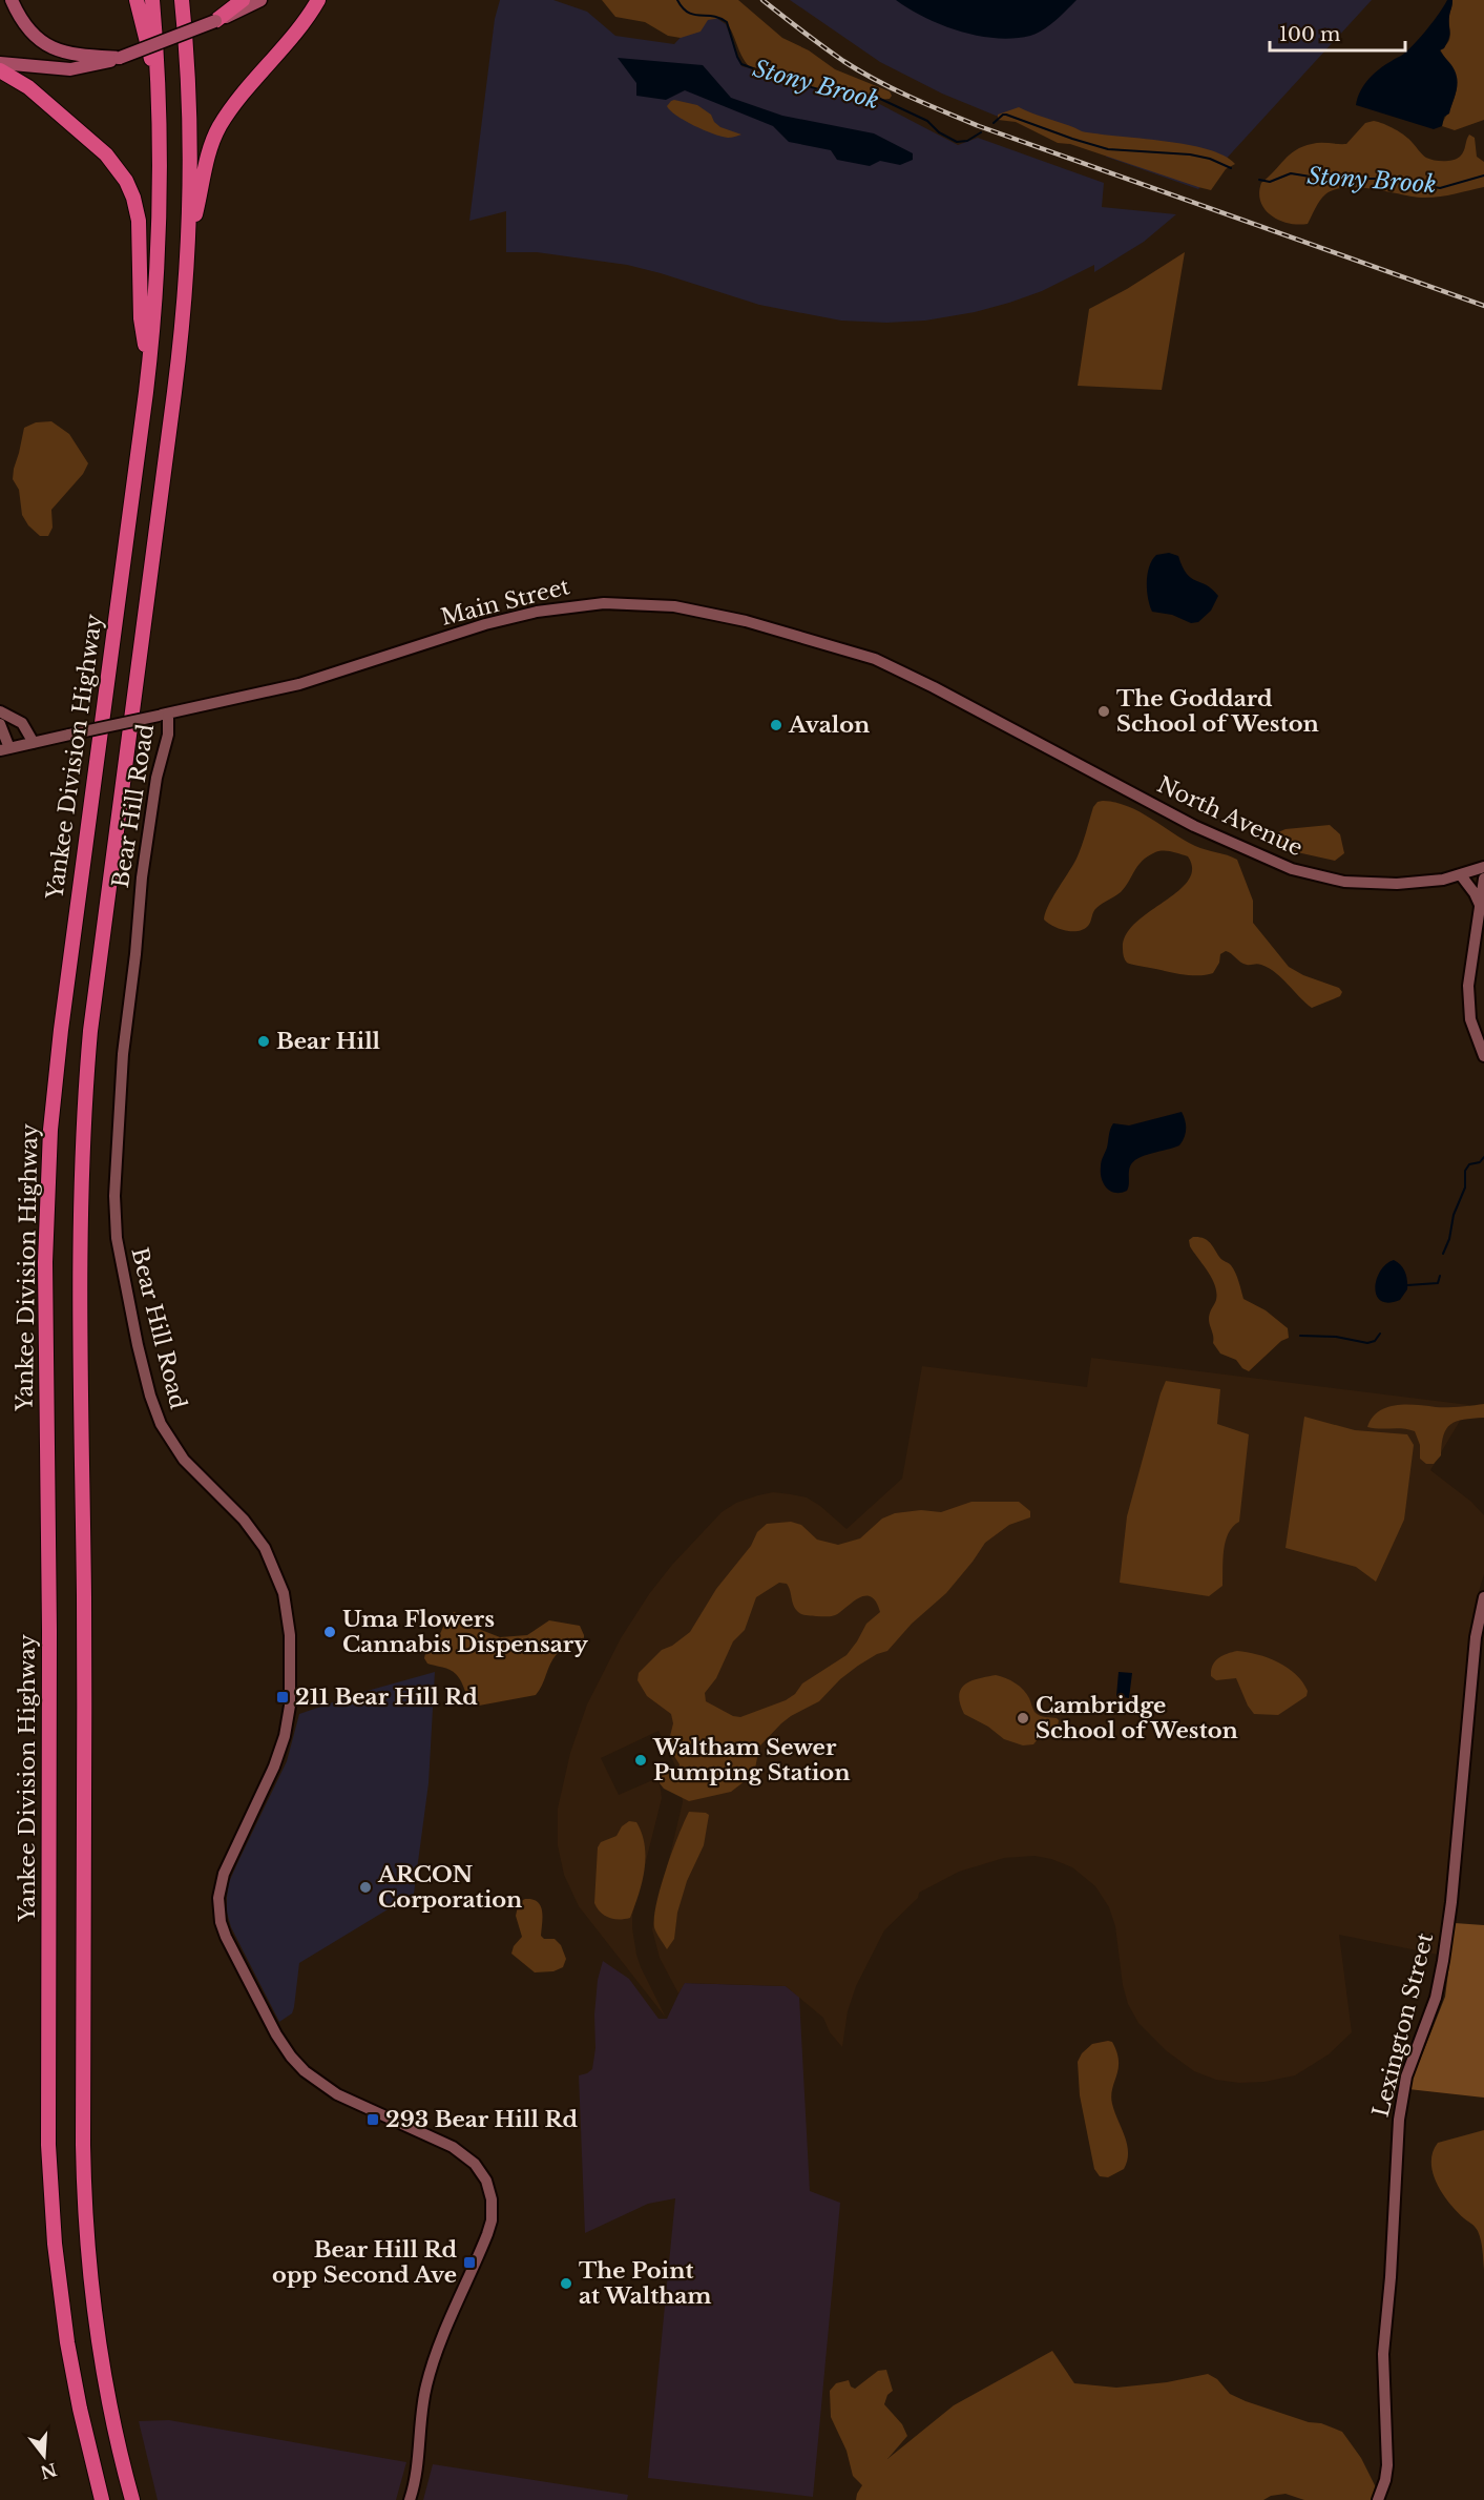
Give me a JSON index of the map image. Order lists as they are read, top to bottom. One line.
{"streets":{"highway":["Yankee Division Highway"],"street":["Main Street","Bear Hill Road","North Avenue","Lexington Street"]},"crossings":[["Main Street","Bear Hill Road"],["Main Street","North Avenue"]],"water":["Stony Brook"],"places":{"other":["The Goddard School of Weston","Avalon","Bear Hill","Uma Flowers Cannabis Dispensary","Cambridge School of Weston","Waltham Sewer Pumping Station","ARCON Corporation","The Point at Waltham"],"transit":["211 Bear Hill Rd","293 Bear Hill Rd","Bear Hill Rd opp Second Ave"]},"scale_bar":"100 m","north":"bottom"}
